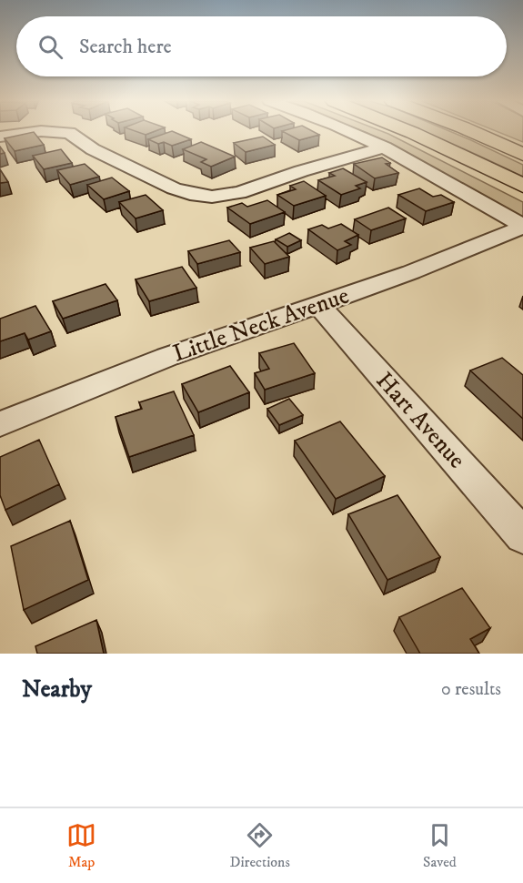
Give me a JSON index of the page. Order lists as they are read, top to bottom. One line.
{"streets":{"street":["Little Neck Avenue","Hart Avenue"]},"crossings":[["Little Neck Avenue","Hart Avenue"]],"page":{"search":"Search here","heading":["Nearby","0 results"],"nav":["Map","Directions","Saved"]}}
